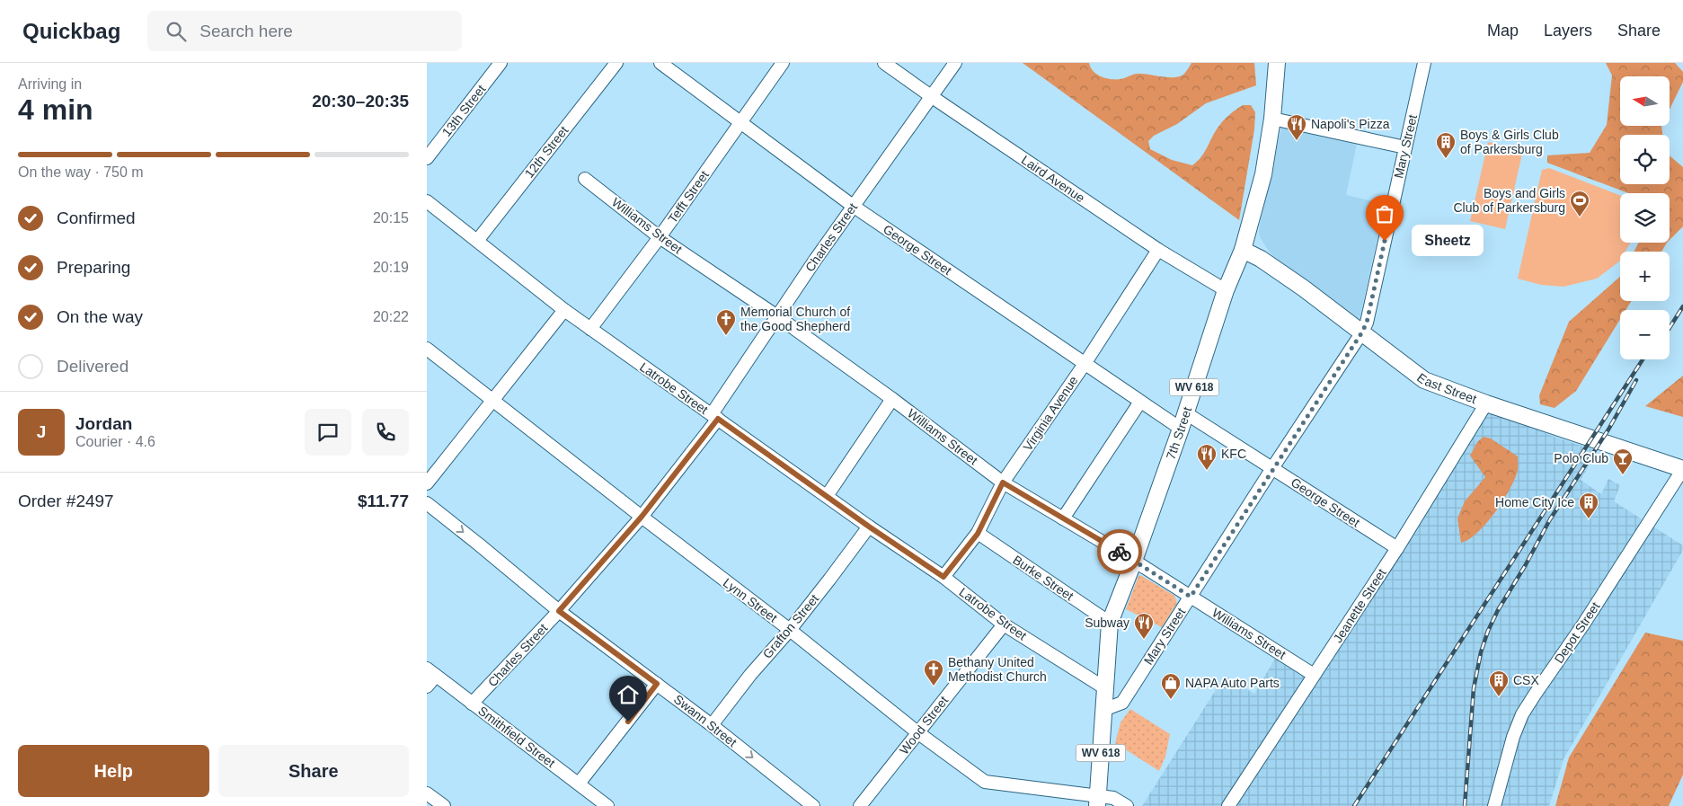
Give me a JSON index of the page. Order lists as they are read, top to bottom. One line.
{"streets":{"main road":["WV 618","East Street","7th Street"],"street":["13th Street","Mary Street","12th Street","Laird Avenue","Tefft Street","Williams Street","Charles Street","George Street","Latrobe Street","Virginia Avenue","Burke Street","Lynn Street","Jeanette Street","Grafton Street","Depot Street","Swann Street","Wood Street","Smithfield Street"]},"crossings":[["Mary Street","Williams Street"],["Mary Street","George Street"],["Mary Street","East Street"],["Mary Street","7th Street"],["12th Street","Latrobe Street"],["Laird Avenue","Charles Street"],["Laird Avenue","Virginia Avenue"],["Laird Avenue","7th Street"],["Tefft Street","Williams Street"],["Tefft Street","George Street"],["Tefft Street","Latrobe Street"],["Williams Street","Charles Street"],["Williams Street","Virginia Avenue"],["Williams Street","7th Street"],["Williams Street","Jeanette Street"],["Charles Street","George Street"],["Charles Street","Latrobe Street"],["Charles Street","Lynn Street"],["Charles Street","Swann Street"],["Charles Street","Smithfield Street"],["George Street","Virginia Avenue"],["George Street","7th Street"],["George Street","Jeanette Street"],["East Street","7th Street"],["East Street","Jeanette Street"],["East Street","Depot Street"],["Latrobe Street","Virginia Avenue"],["Latrobe Street","7th Street"],["Latrobe Street","Grafton Street"],["Latrobe Street","Wood Street"],["Virginia Avenue","Burke Street"],["7th Street","Burke Street"],["7th Street","Lynn Street"],["Lynn Street","Grafton Street"],["Lynn Street","Wood Street"],["Grafton Street","Swann Street"]],"one_way":["Swann Street"],"places":{"restaurant":["Napoli's Pizza","KFC","Subway"],"building":["Boys & Girls Club of Parkersburg","Home City Ice","CSX"],"sports":["Boys and Girls Club of Parkersburg"],"other":["Sheetz"],"church":["Memorial Church of the Good Shepherd","Bethany United Methodist Church"],"bar":["Polo Club"],"shop":["NAPA Auto Parts"]},"north":"left","page":{"header":"Quickbag","search":"Search here","nav":["Map","Layers","Share"],"heading":["4 min","Arriving in","20:30–20:35"],"panel":["Jordan","Courier · 4.6","Order #2497","$11.77"],"map_buttons":["+","−"],"bar":"On the way · 750 m","list":[["Confirmed","20:15"],["Preparing","20:19"],["On the way","20:22"],"Delivered"],"bubble":"Sheetz","round":"J","buttons":["Help","Share"]}}
